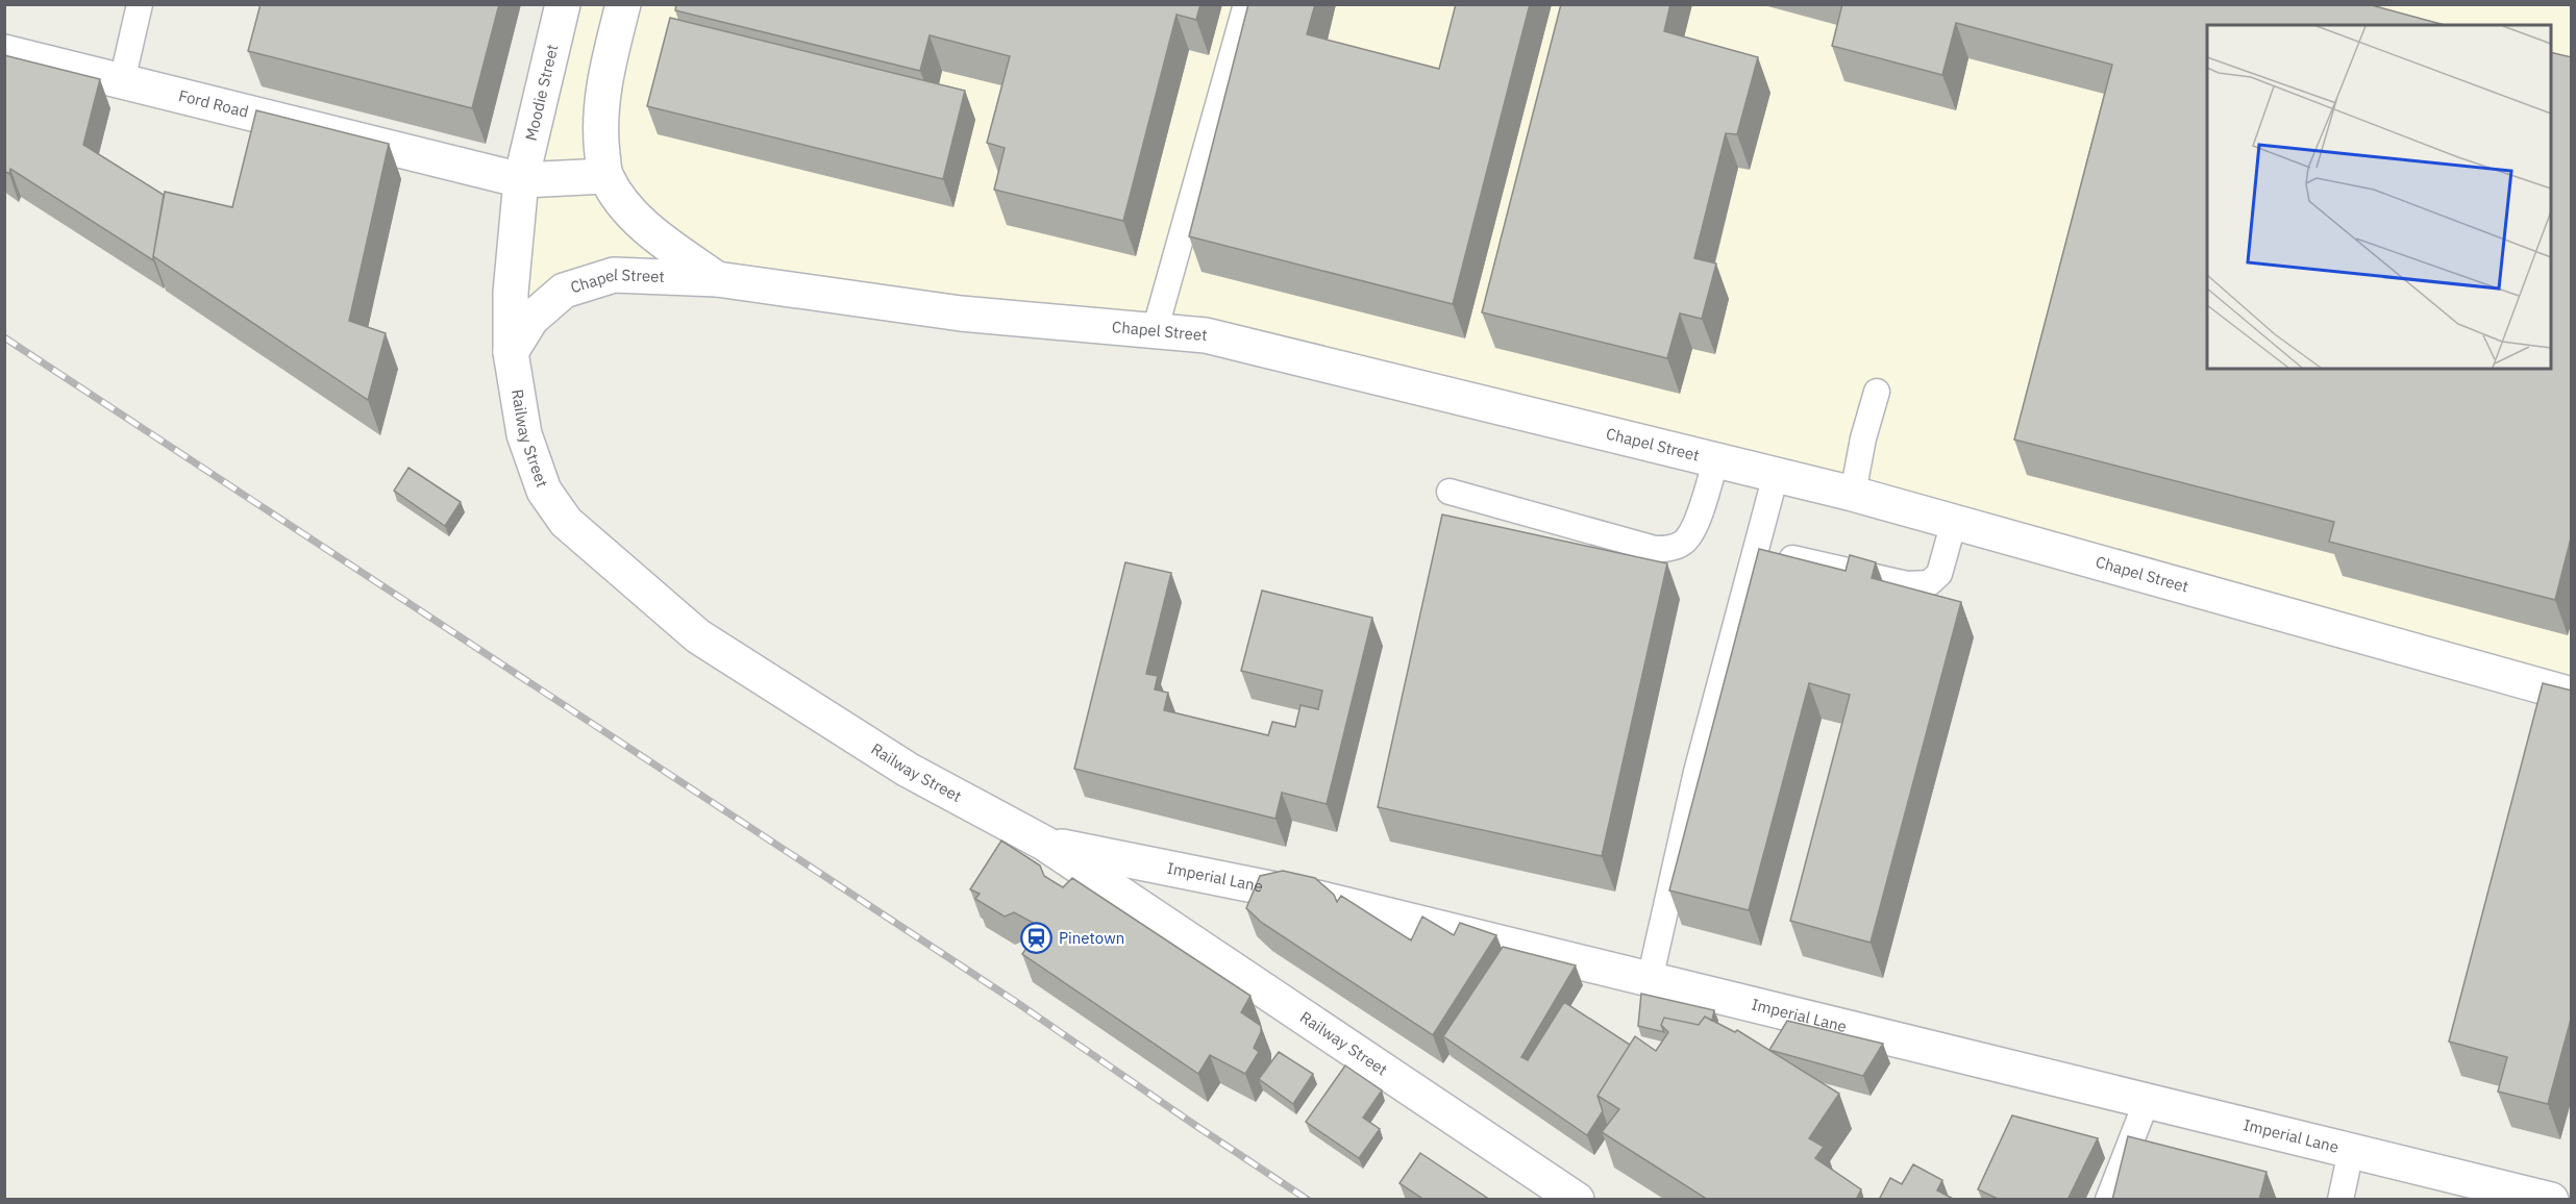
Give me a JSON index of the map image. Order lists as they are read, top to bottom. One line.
{"streets":{"street":["Moodie Street","Ford Road","Chapel Street","Railway Street","Imperial Lane"]},"crossings":[["Moodie Street","Ford Road"],["Moodie Street","Railway Street"],["Ford Road","Chapel Street"],["Ford Road","Railway Street"],["Chapel Street","Railway Street"],["Railway Street","Imperial Lane"]],"places":{"station":["Pinetown"]}}
